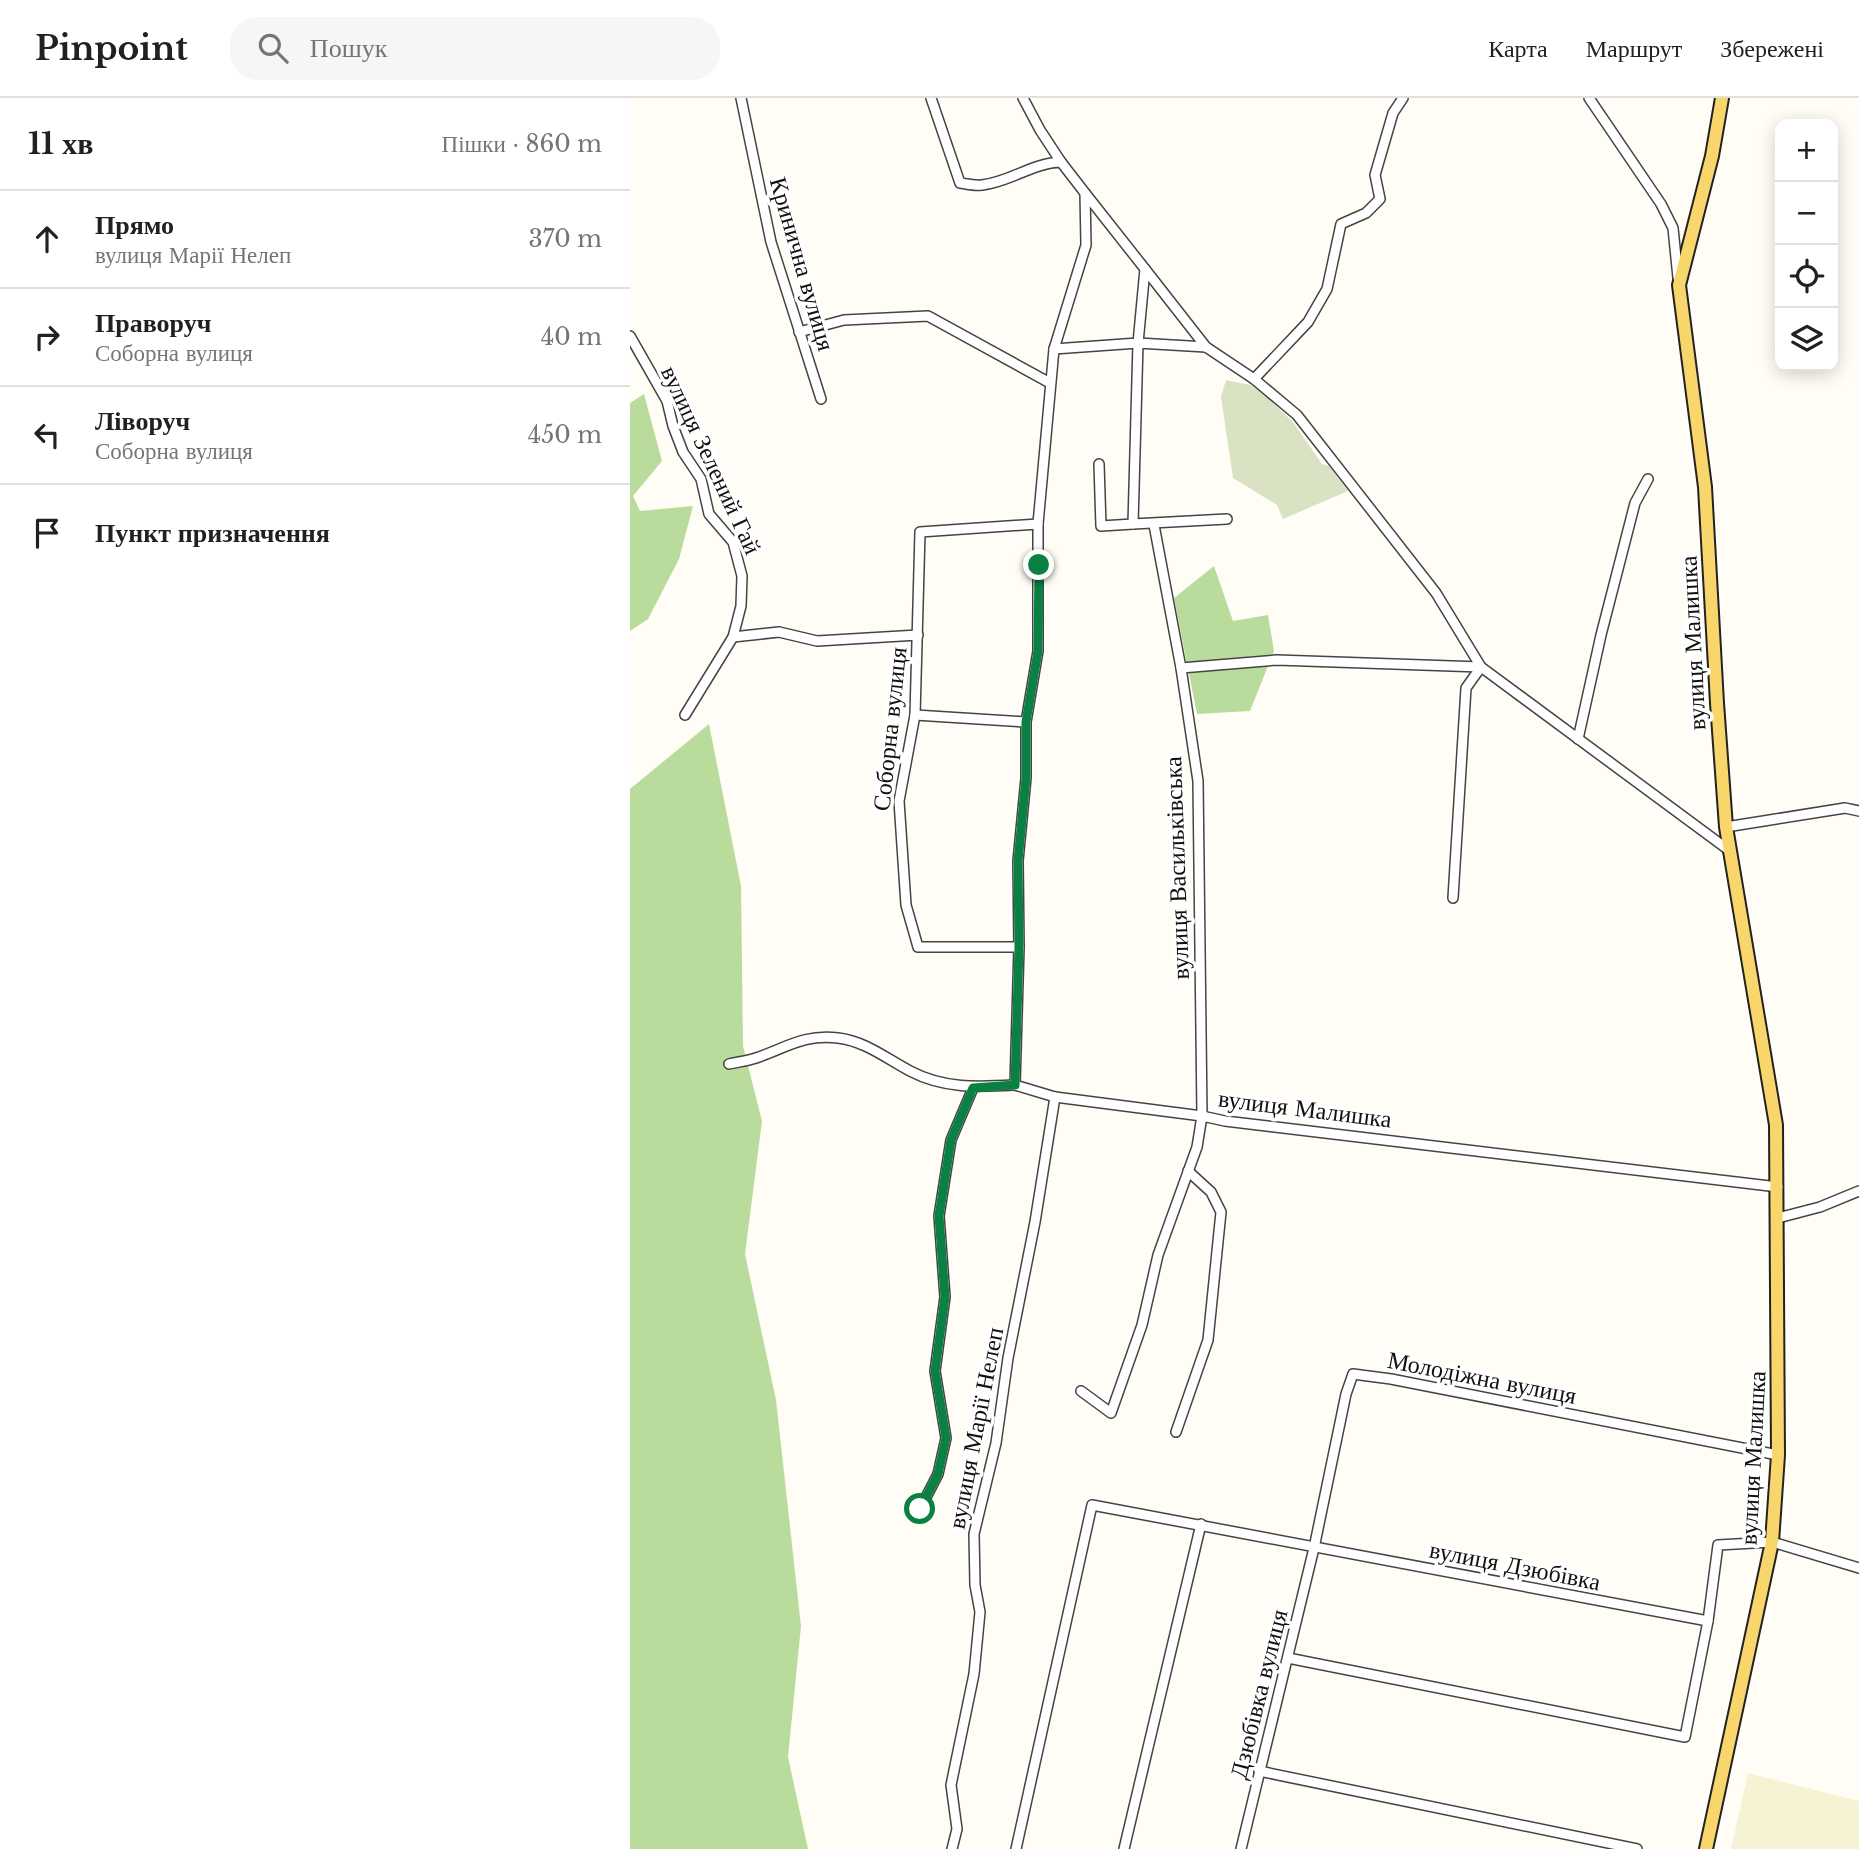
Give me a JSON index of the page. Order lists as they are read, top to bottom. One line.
{"streets":{"main road":["вулиця Малишка"],"street":["Кринична вулиця","вулиця Зелений Гай","Соборна вулиця","вулиця Васильківська","Молодіжна вулиця","вулиця Марії Нелеп","вулиця Дзюбівка","Дзюбівка вулиця"]},"crossings":[["вулиця Малишка","вулиця Васильківська"],["вулиця Малишка","Молодіжна вулиця"],["Молодіжна вулиця","вулиця Дзюбівка"],["Молодіжна вулиця","Дзюбівка вулиця"],["вулиця Дзюбівка","Дзюбівка вулиця"]],"page":{"header":"Pinpoint","search":"Пошук","nav":["Карта","Маршрут","Збережені"],"heading":["11 хв","Пішки · 860 m"],"map_buttons":["+","−"],"list":[["Прямо","вулиця Марії Нелеп","370 m"],["Праворуч","Соборна вулиця","40 m"],["Ліворуч","Соборна вулиця","450 m"],"Пункт призначення"]}}
